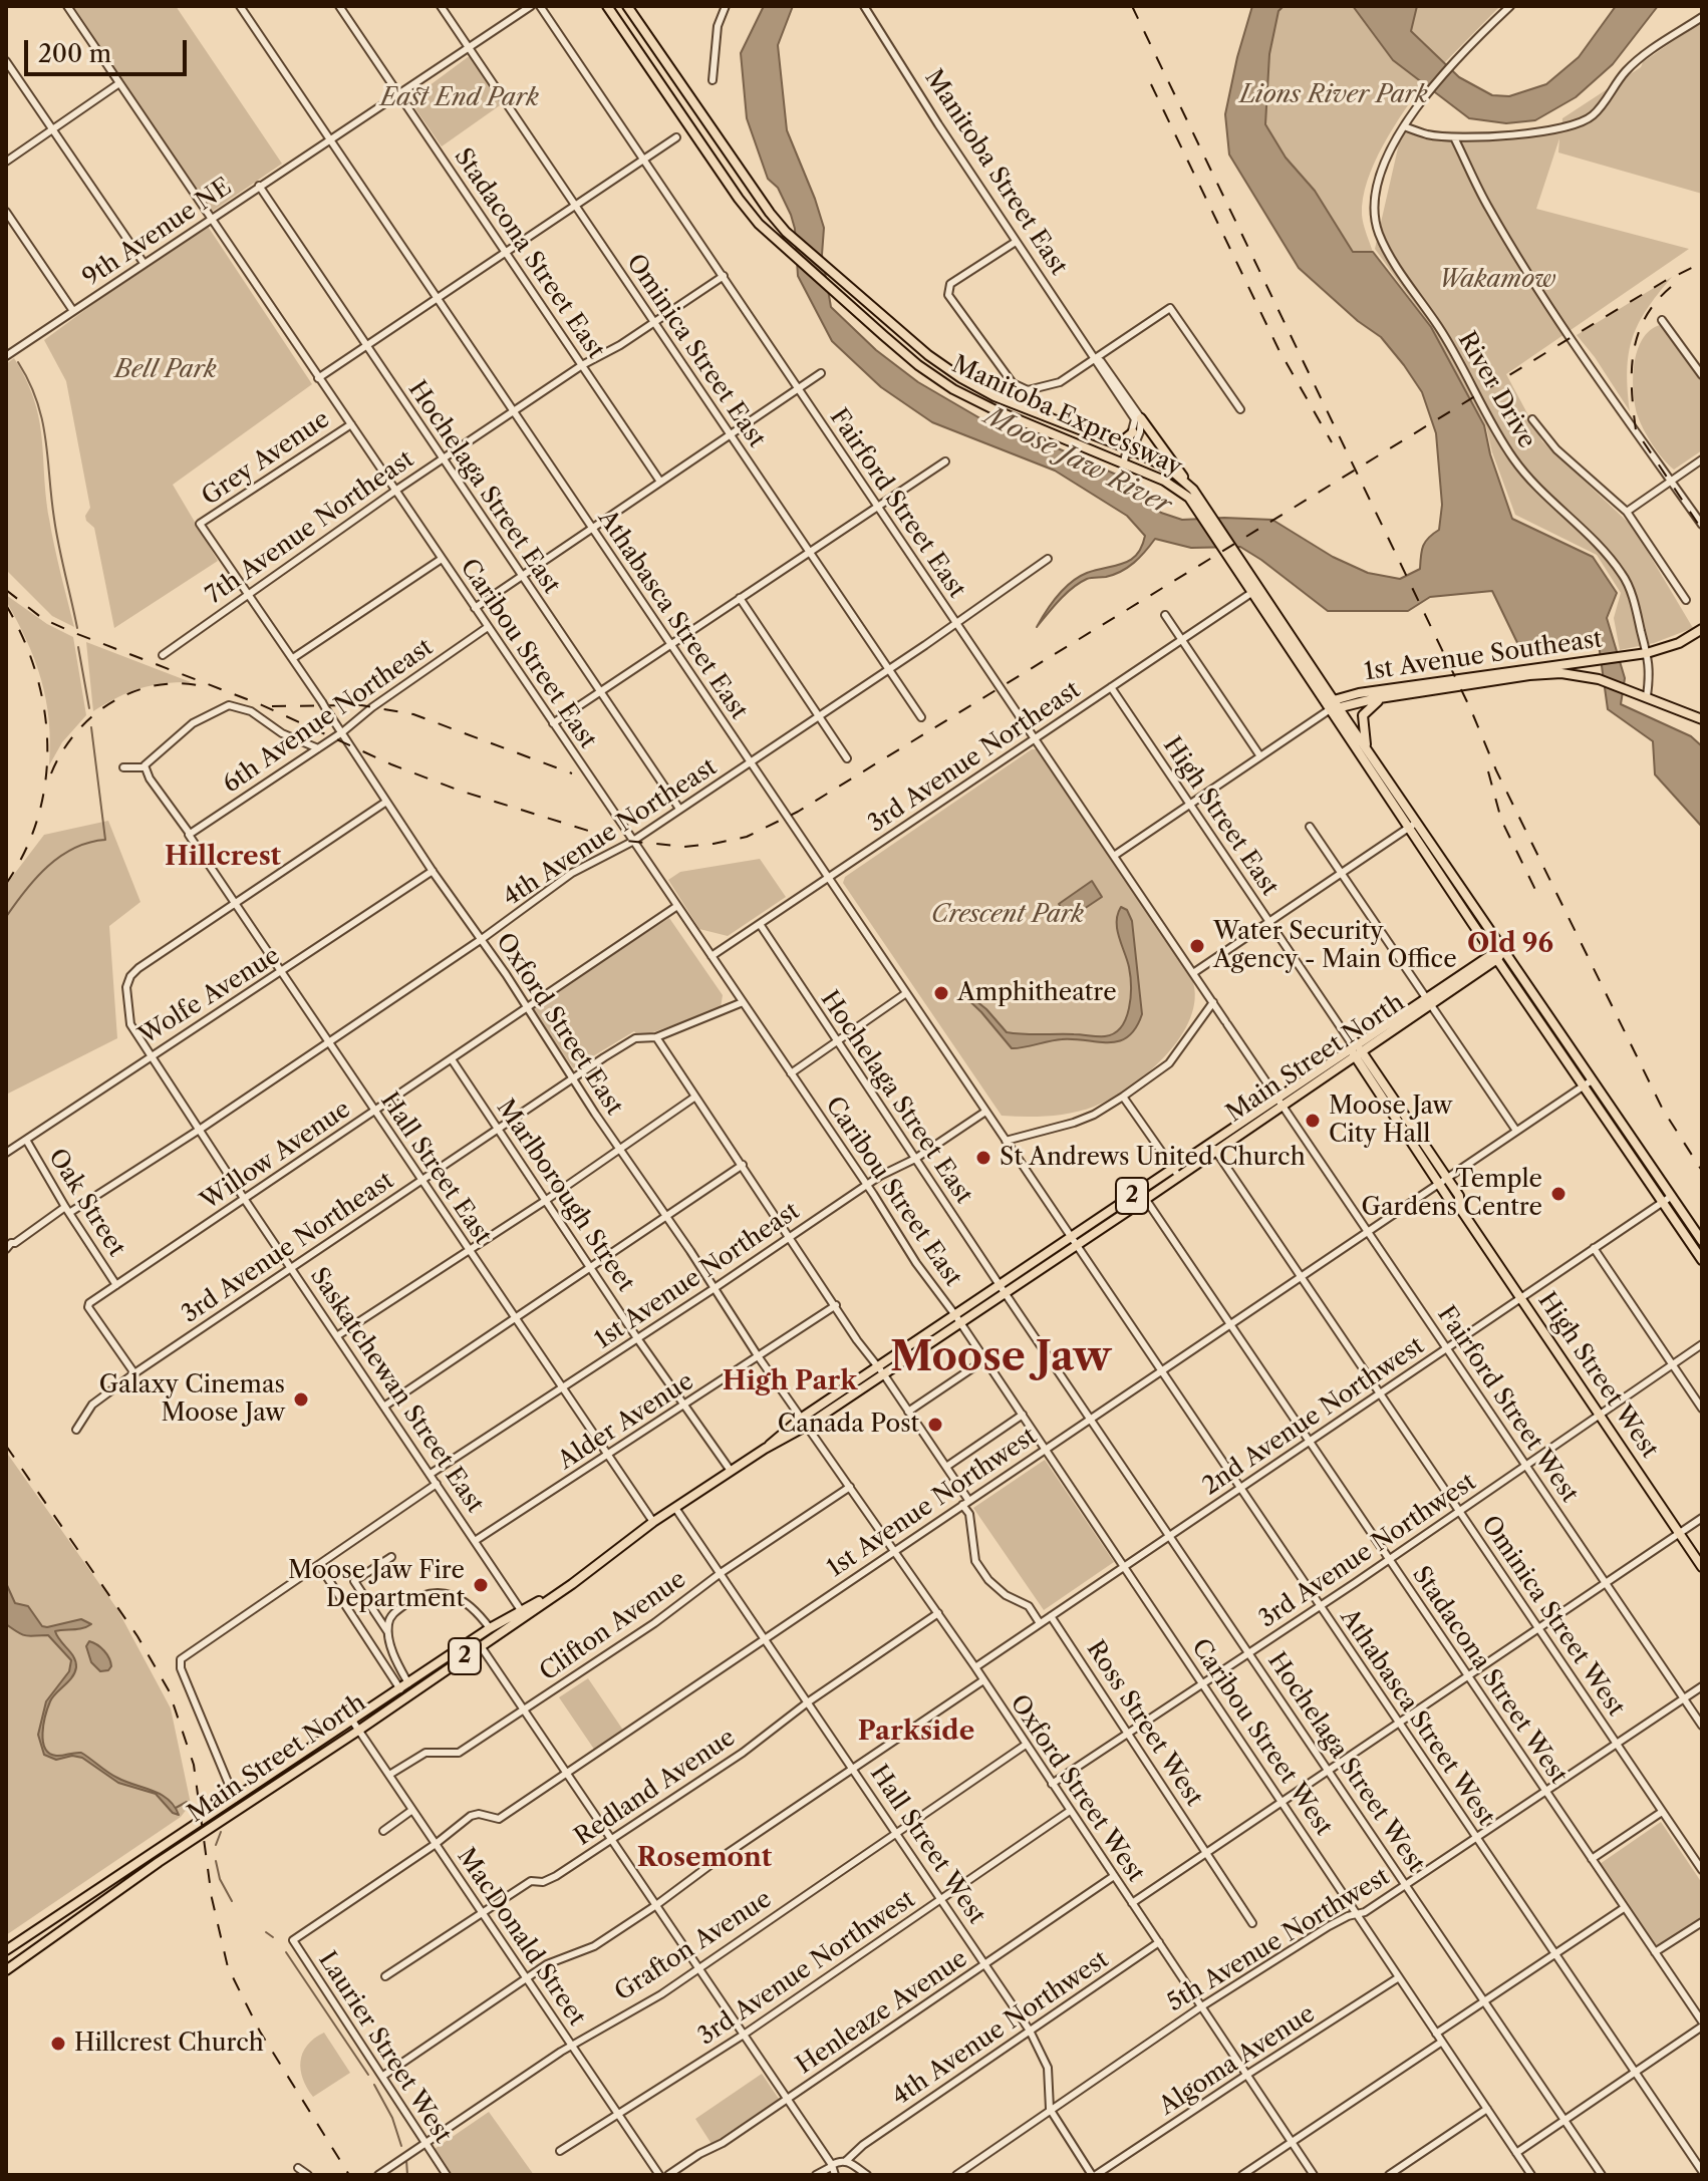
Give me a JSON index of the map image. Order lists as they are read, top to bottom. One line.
{"streets":{"main road":["Manitoba Expressway","1st Avenue Southeast","Main Street North","2","High Street West"],"street":["Manitoba Street East","9th Avenue NE","Stadacona Street East","Ominica Street East","River Drive","Grey Avenue","Hochelaga Street East","Fairford Street East","7th Avenue Northeast","Athabasca Street East","Caribou Street East","6th Avenue Northeast","3rd Avenue Northeast","High Street East","4th Avenue Northeast","Wolfe Avenue","Oxford Street East","Willow Avenue","Hall Street East","Marlborough Street","Oak Street","1st Avenue Northeast","Saskatchewan Street East","Fairford Street West","2nd Avenue Northwest","Alder Avenue","1st Avenue Northwest","3rd Avenue Northwest","Ominica Street West","Clifton Avenue","Stadacona Street West","Athabasca Street West","Ross Street West","Caribou Street West","Hochelaga Street West","Redland Avenue","Oxford Street West","Hall Street West","MacDonald Street","5th Avenue Northwest","Grafton Avenue","Henleaze Avenue","4th Avenue Northwest","Laurier Street West","Algoma Avenue"]},"crossings":[["9th Avenue NE","Stadacona Street East"],["9th Avenue NE","Ominica Street East"],["9th Avenue NE","Hochelaga Street East"],["9th Avenue NE","Athabasca Street East"],["9th Avenue NE","Caribou Street East"],["Stadacona Street East","7th Avenue Northeast"],["Ominica Street East","7th Avenue Northeast"],["Ominica Street East","4th Avenue Northeast"],["River Drive","1st Avenue Southeast"],["Grey Avenue","Caribou Street East"],["Grey Avenue","Oxford Street East"],["Hochelaga Street East","7th Avenue Northeast"],["Hochelaga Street East","3rd Avenue Northeast"],["Hochelaga Street East","4th Avenue Northeast"],["Hochelaga Street East","Main Street North"],["Hochelaga Street East","1st Avenue Northeast"],["Hochelaga Street East","Hochelaga Street West"],["Fairford Street East","7th Avenue Northeast"],["Fairford Street East","3rd Avenue Northeast"],["Fairford Street East","4th Avenue Northeast"],["Fairford Street East","Main Street North"],["Fairford Street East","Fairford Street West"],["7th Avenue Northeast","Athabasca Street East"],["7th Avenue Northeast","Caribou Street East"],["7th Avenue Northeast","Oxford Street East"],["Athabasca Street East","3rd Avenue Northeast"],["Athabasca Street East","4th Avenue Northeast"],["Athabasca Street East","Main Street North"],["Athabasca Street East","1st Avenue Northeast"],["Athabasca Street East","Athabasca Street West"],["Caribou Street East","6th Avenue Northeast"],["Caribou Street East","3rd Avenue Northeast"],["Caribou Street East","4th Avenue Northeast"],["Caribou Street East","Main Street North"],["Caribou Street East","Willow Avenue"],["Caribou Street East","1st Avenue Northeast"],["Caribou Street East","Caribou Street West"],["6th Avenue Northeast","Oxford Street East"],["6th Avenue Northeast","Hall Street East"],["3rd Avenue Northeast","High Street East"],["3rd Avenue Northeast","Oxford Street East"],["3rd Avenue Northeast","Willow Avenue"],["3rd Avenue Northeast","Hall Street East"],["3rd Avenue Northeast","Marlborough Street"],["3rd Avenue Northeast","Saskatchewan Street East"],["High Street East","Main Street North"],["High Street East","High Street West"],["4th Avenue Northeast","Oxford Street East"],["4th Avenue Northeast","Hall Street East"],["4th Avenue Northeast","Oak Street"],["4th Avenue Northeast","Saskatchewan Street East"],["Wolfe Avenue","Oxford Street East"],["Wolfe Avenue","Hall Street East"],["Wolfe Avenue","Oak Street"],["Wolfe Avenue","Saskatchewan Street East"],["Oxford Street East","Main Street North"],["Oxford Street East","Willow Avenue"],["Oxford Street East","1st Avenue Northeast"],["Oxford Street East","Alder Avenue"],["Oxford Street East","Oxford Street West"],["Main Street North","Hall Street East"],["Main Street North","Marlborough Street"],["Main Street North","High Street West"],["Main Street North","Saskatchewan Street East"],["Main Street North","Fairford Street West"],["Main Street North","Ominica Street West"],["Main Street North","Stadacona Street West"],["Main Street North","Athabasca Street West"],["Main Street North","Caribou Street West"],["Main Street North","Hochelaga Street West"],["Main Street North","Oxford Street West"],["Main Street North","Hall Street West"],["Main Street North","MacDonald Street"],["Willow Avenue","Hall Street East"],["Willow Avenue","Marlborough Street"],["Willow Avenue","Oak Street"],["Willow Avenue","Saskatchewan Street East"],["Hall Street East","1st Avenue Northeast"],["Hall Street East","Saskatchewan Street East"],["Hall Street East","Alder Avenue"],["Marlborough Street","1st Avenue Northeast"],["Marlborough Street","Alder Avenue"],["1st Avenue Northeast","Saskatchewan Street East"],["High Street West","2nd Avenue Northwest"],["High Street West","1st Avenue Northwest"],["High Street West","3rd Avenue Northwest"],["Saskatchewan Street East","Alder Avenue"],["Fairford Street West","2nd Avenue Northwest"],["Fairford Street West","1st Avenue Northwest"],["Fairford Street West","3rd Avenue Northwest"],["Fairford Street West","5th Avenue Northwest"],["2nd Avenue Northwest","Ominica Street West"],["2nd Avenue Northwest","Stadacona Street West"],["2nd Avenue Northwest","Athabasca Street West"],["2nd Avenue Northwest","Ross Street West"],["2nd Avenue Northwest","Caribou Street West"],["2nd Avenue Northwest","Hochelaga Street West"],["2nd Avenue Northwest","Oxford Street West"],["1st Avenue Northwest","Ominica Street West"],["1st Avenue Northwest","Stadacona Street West"],["1st Avenue Northwest","Athabasca Street West"],["1st Avenue Northwest","Caribou Street West"],["1st Avenue Northwest","Hochelaga Street West"],["1st Avenue Northwest","Oxford Street West"],["1st Avenue Northwest","Hall Street West"],["1st Avenue Northwest","MacDonald Street"],["1st Avenue Northwest","Laurier Street West"],["3rd Avenue Northwest","Ominica Street West"],["3rd Avenue Northwest","Stadacona Street West"],["3rd Avenue Northwest","Athabasca Street West"],["3rd Avenue Northwest","Ross Street West"],["3rd Avenue Northwest","Caribou Street West"],["3rd Avenue Northwest","Hochelaga Street West"],["3rd Avenue Northwest","Oxford Street West"],["3rd Avenue Northwest","Hall Street West"],["3rd Avenue Northwest","MacDonald Street"],["Ominica Street West","5th Avenue Northwest"],["Clifton Avenue","Oxford Street West"],["Clifton Avenue","Hall Street West"],["Clifton Avenue","MacDonald Street"],["Stadacona Street West","5th Avenue Northwest"],["Athabasca Street West","5th Avenue Northwest"],["Caribou Street West","5th Avenue Northwest"],["Caribou Street West","Algoma Avenue"],["Hochelaga Street West","5th Avenue Northwest"],["Redland Avenue","Oxford Street West"],["Redland Avenue","Hall Street West"],["Redland Avenue","MacDonald Street"],["Oxford Street West","5th Avenue Northwest"],["Oxford Street West","Grafton Avenue"],["Oxford Street West","Henleaze Avenue"],["Oxford Street West","4th Avenue Northwest"],["Oxford Street West","Algoma Avenue"],["Hall Street West","5th Avenue Northwest"],["Hall Street West","Grafton Avenue"],["Hall Street West","Henleaze Avenue"],["Hall Street West","4th Avenue Northwest"],["Hall Street West","Algoma Avenue"],["MacDonald Street","Grafton Avenue"],["Grafton Avenue","Laurier Street West"]],"districts":["Hillcrest","Old 96","Moose Jaw","High Park","Parkside","Rosemont"],"water":["Moose Jaw River"],"parks":["Lions River Park","East End Park","Wakamow","Bell Park","Crescent Park"],"places":["Water Security Agency - Main Office","Amphitheatre","Moose Jaw City Hall","St Andrews United Church","Temple Gardens Centre","Galaxy Cinemas Moose Jaw","Canada Post","Moose Jaw Fire Department","Hillcrest Church"],"scale_bar":"200 m"}
